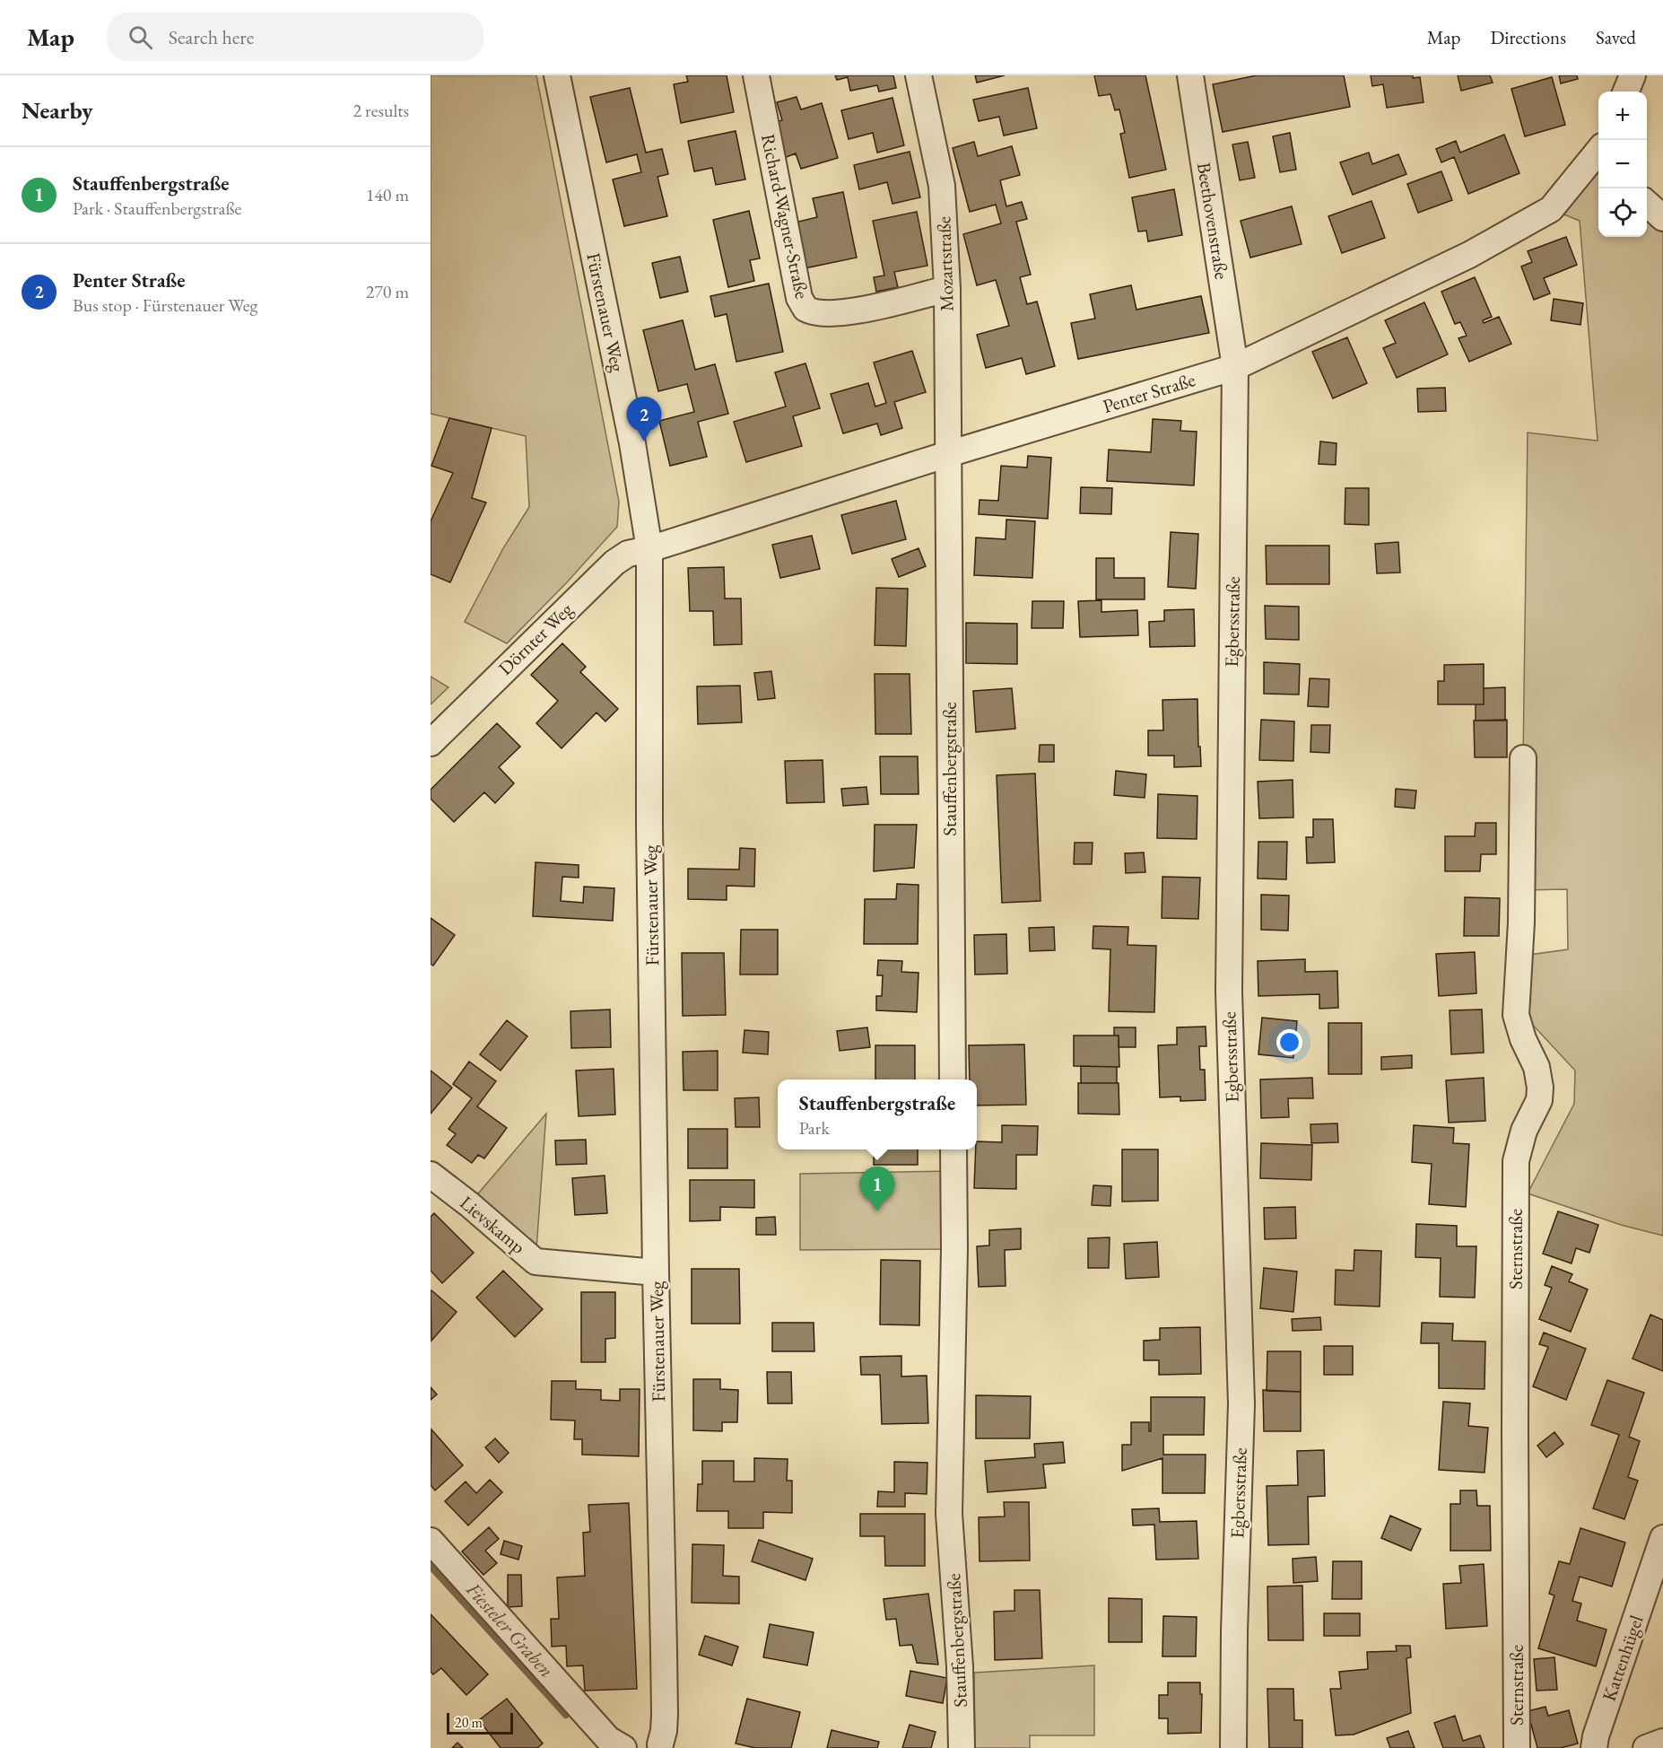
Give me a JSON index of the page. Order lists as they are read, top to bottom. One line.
{"streets":{"street":["Richard-Wagner-Straße","Beethovenstraße","Mozartstraße","Fürstenauer Weg","Penter Straße","Egbersstraße","Dörnter Weg","Stauffenbergstraße","Lievskamp","Sternstraße","Kattenhügel"]},"crossings":[["Richard-Wagner-Straße","Mozartstraße"],["Beethovenstraße","Penter Straße"],["Beethovenstraße","Egbersstraße"],["Mozartstraße","Penter Straße"],["Mozartstraße","Stauffenbergstraße"],["Fürstenauer Weg","Penter Straße"],["Fürstenauer Weg","Dörnter Weg"],["Fürstenauer Weg","Lievskamp"],["Penter Straße","Egbersstraße"],["Penter Straße","Dörnter Weg"],["Penter Straße","Stauffenbergstraße"]],"water":["Fiesteler Graben"],"scale_bar":"20 m","page":{"header":"Map","search":"Search here","nav":["Map","Directions","Saved"],"heading":["Nearby","2 results"],"map_buttons":["+","−"],"list":[{"mark":"1","name":"Stauffenbergstraße","note":"Park · Stauffenbergstraße","value":"140 m"},{"mark":"2","name":"Penter Straße","note":"Bus stop · Fürstenauer Weg","value":"270 m"}],"pins":["2","1"],"popup":["Stauffenbergstraße","Park"],"scale":"20 m"}}
